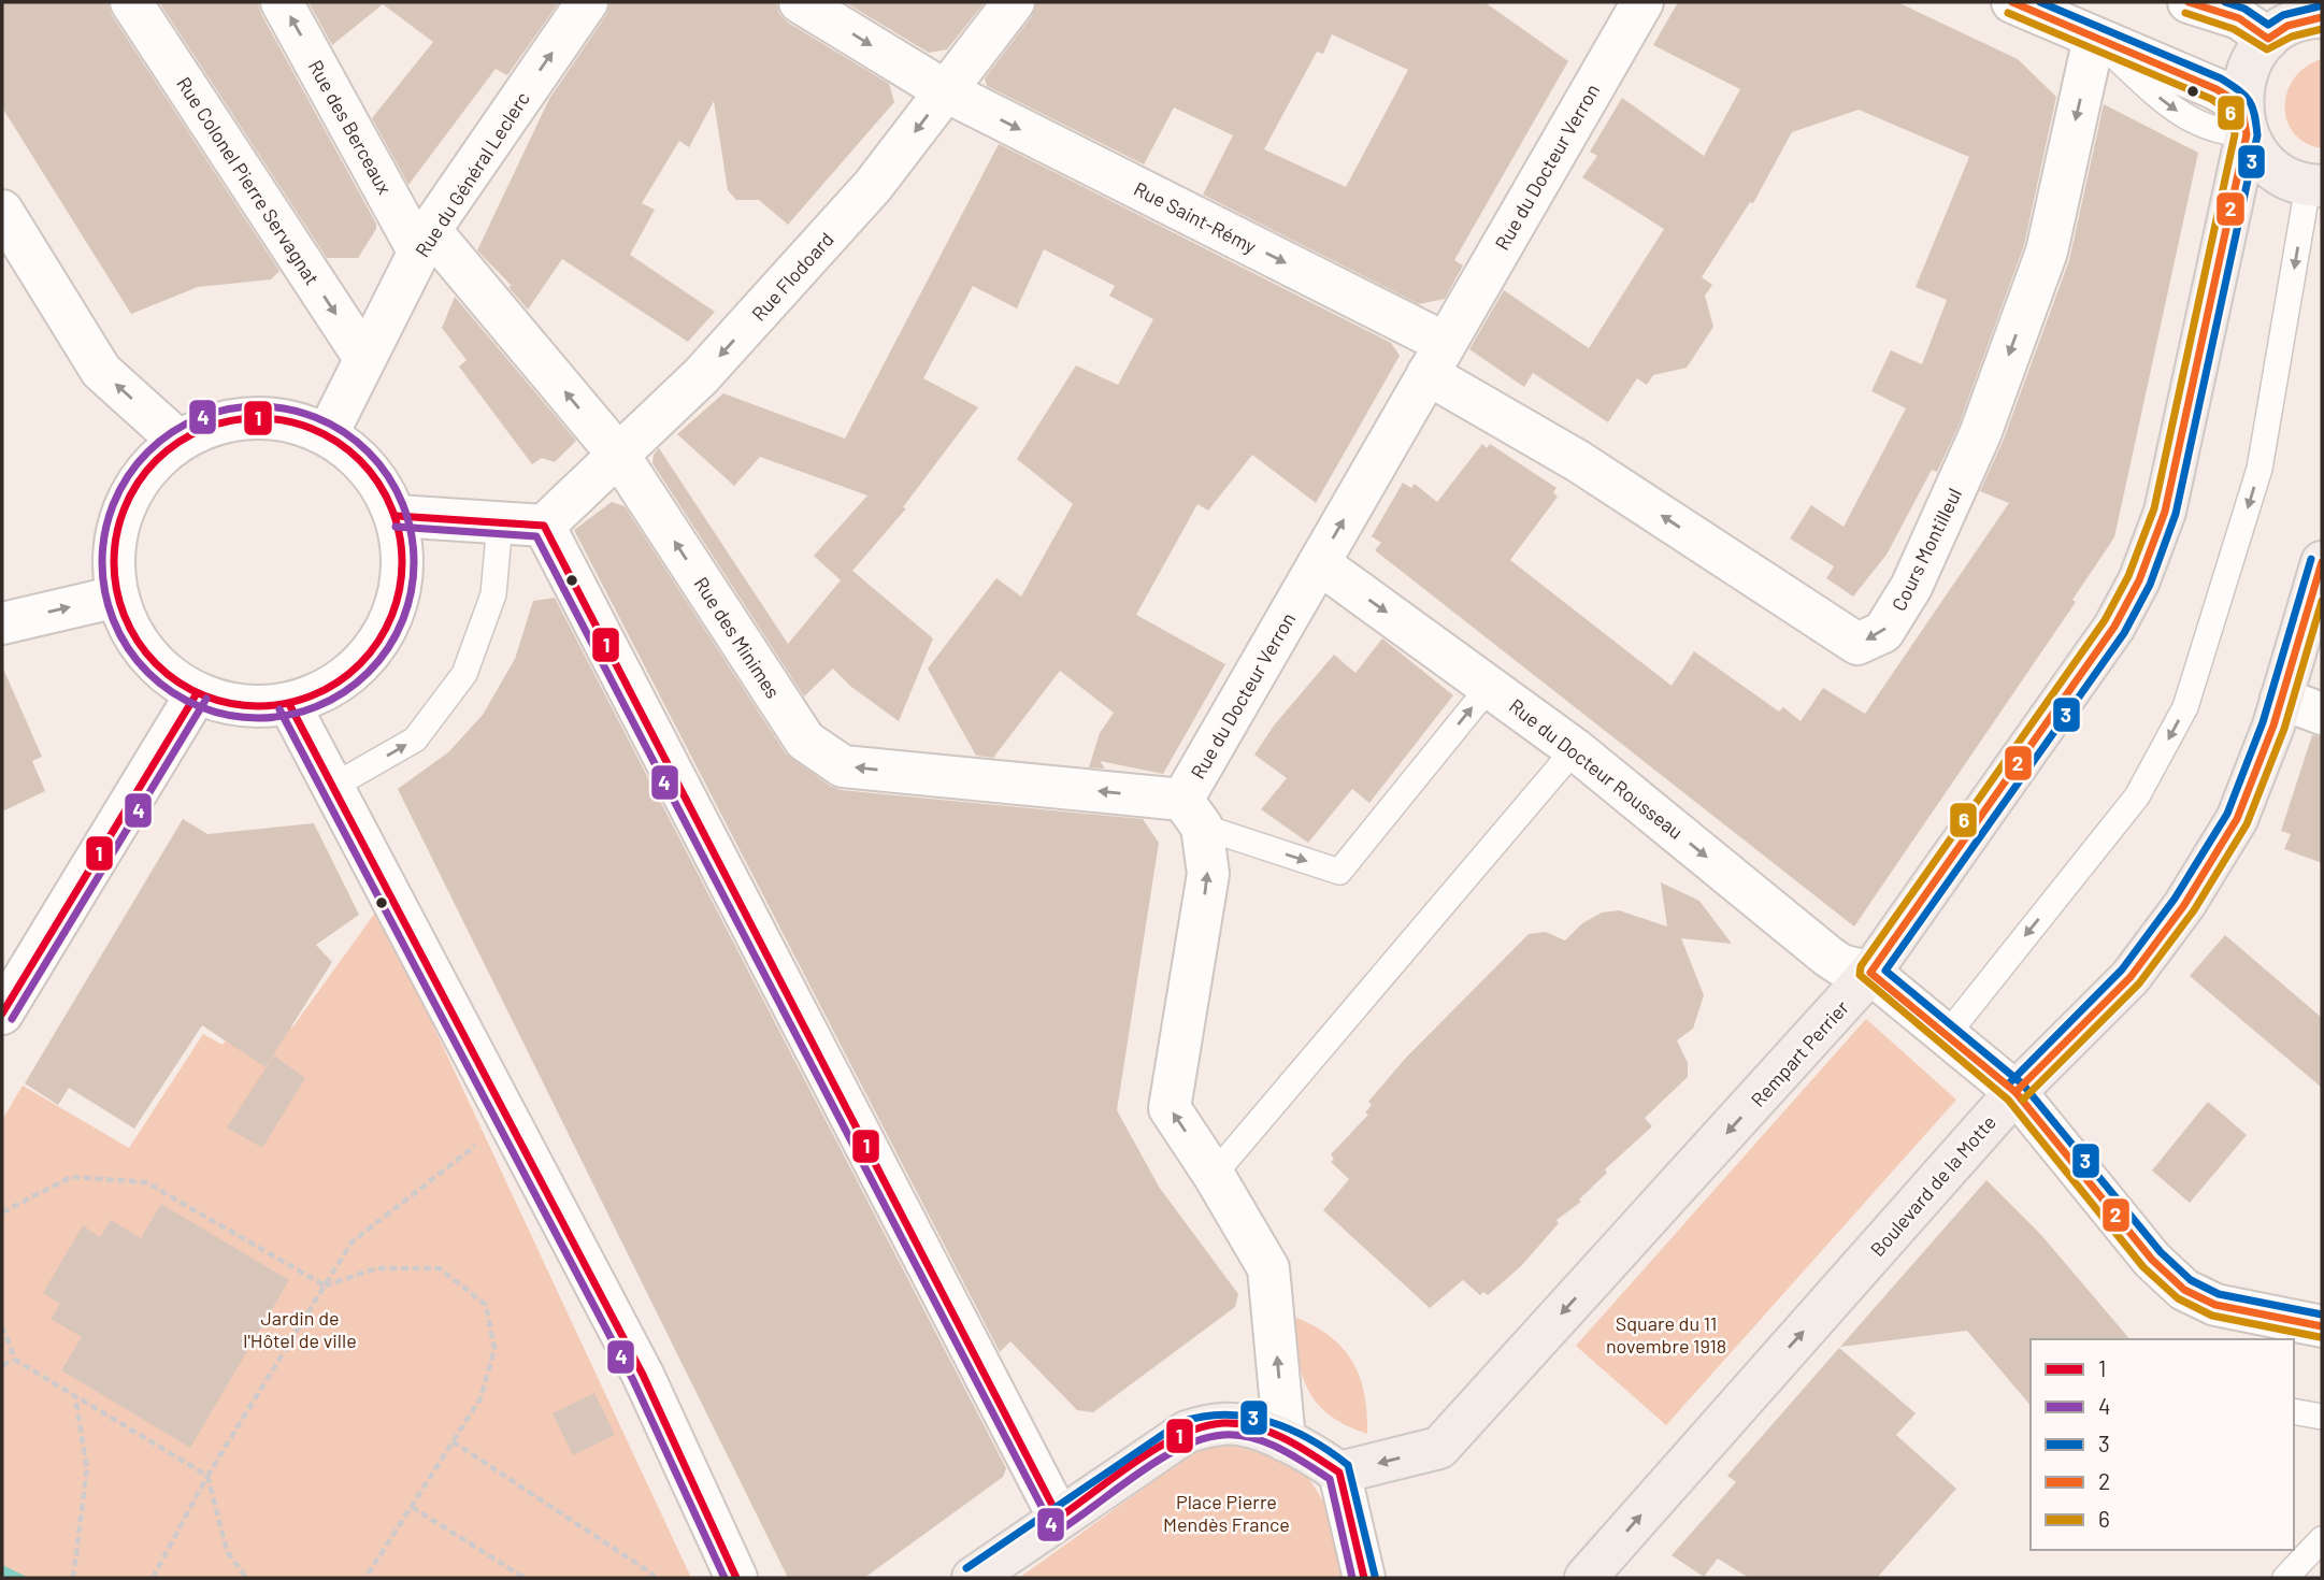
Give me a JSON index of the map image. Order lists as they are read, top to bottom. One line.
{"streets":{"main road":["Rempart Perrier","Boulevard de la Motte"],"street":["Rue des Berceaux","Rue du Docteur Verron","Rue du Général Leclerc","Rue Colonel Pierre Servagnat","Rue Saint-Rémy","Rue Flodoard","Cours Montilleul","Rue des Minimes","Rue du Docteur Rousseau"]},"crossings":[["Rue des Berceaux","Rue du Général Leclerc"],["Rue des Berceaux","Rue des Minimes"],["Rue du Docteur Verron","Rue Saint-Rémy"],["Rue du Docteur Verron","Cours Montilleul"],["Rue du Docteur Verron","Rue des Minimes"],["Rue du Docteur Verron","Rue du Docteur Rousseau"],["Rue du Général Leclerc","Rue Colonel Pierre Servagnat"],["Rue du Général Leclerc","Rue des Minimes"],["Rue Saint-Rémy","Rue Flodoard"],["Rue Saint-Rémy","Cours Montilleul"],["Rue Flodoard","Rue des Minimes"],["Rue du Docteur Rousseau","Rempart Perrier"]],"one_way":["Rue du Général Leclerc","Rue Saint-Rémy","Rue Flodoard","Rue du Docteur Rousseau","Rempart Perrier","Boulevard de la Motte"],"parks":["Jardin de l'Hôtel de ville","Square du 11 novembre 1918","Place Pierre Mendès France"],"lines":["transit line 3","transit line 2","transit line 6","transit line 4","transit line 1"],"legend":["1","4","3","2","6"]}
